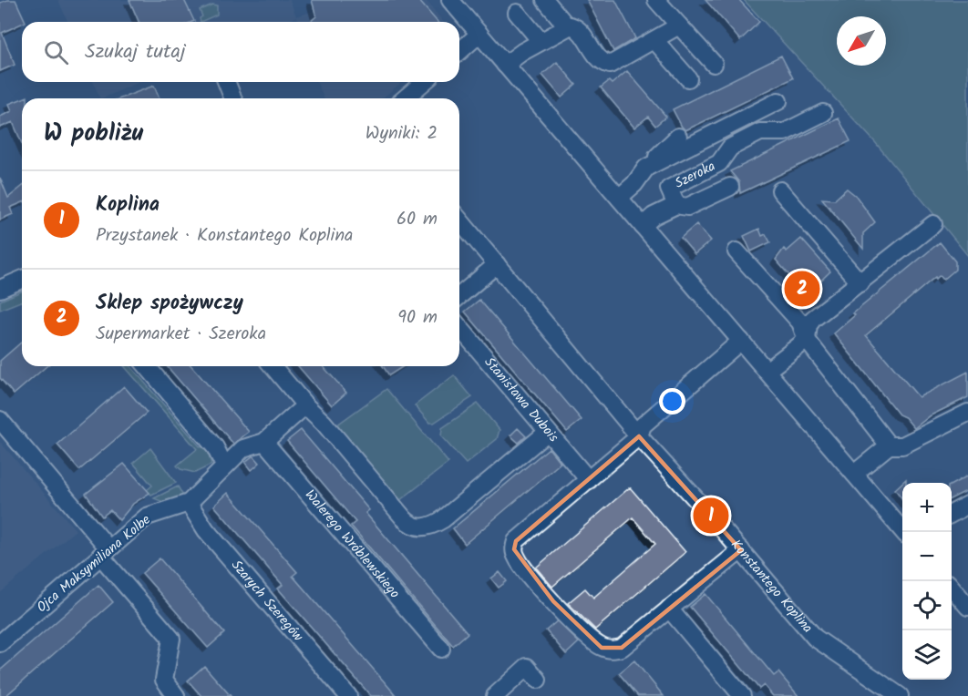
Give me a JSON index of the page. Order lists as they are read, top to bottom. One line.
{"streets":{"street":["Szeroka","Stanisława Dubois","Walerego Wróblewskiego","Ojca Maksymiliana Kolbe","Konstantego Koplina","Szarych Szeregów"]},"crossings":[["Walerego Wróblewskiego","Ojca Maksymiliana Kolbe"],["Ojca Maksymiliana Kolbe","Szarych Szeregów"]],"north":"bottom left","page":{"search":"Szukaj tutaj","heading":["W pobliżu","Wyniki: 2"],"list":[{"mark":"1","name":"Koplina","note":"Przystanek · Konstantego Koplina","value":"60 m"},{"mark":"2","name":"Sklep spożywczy","note":"Supermarket · Szeroka","value":"90 m"}],"pins":["2","1"],"map_buttons":["+","−"]}}
